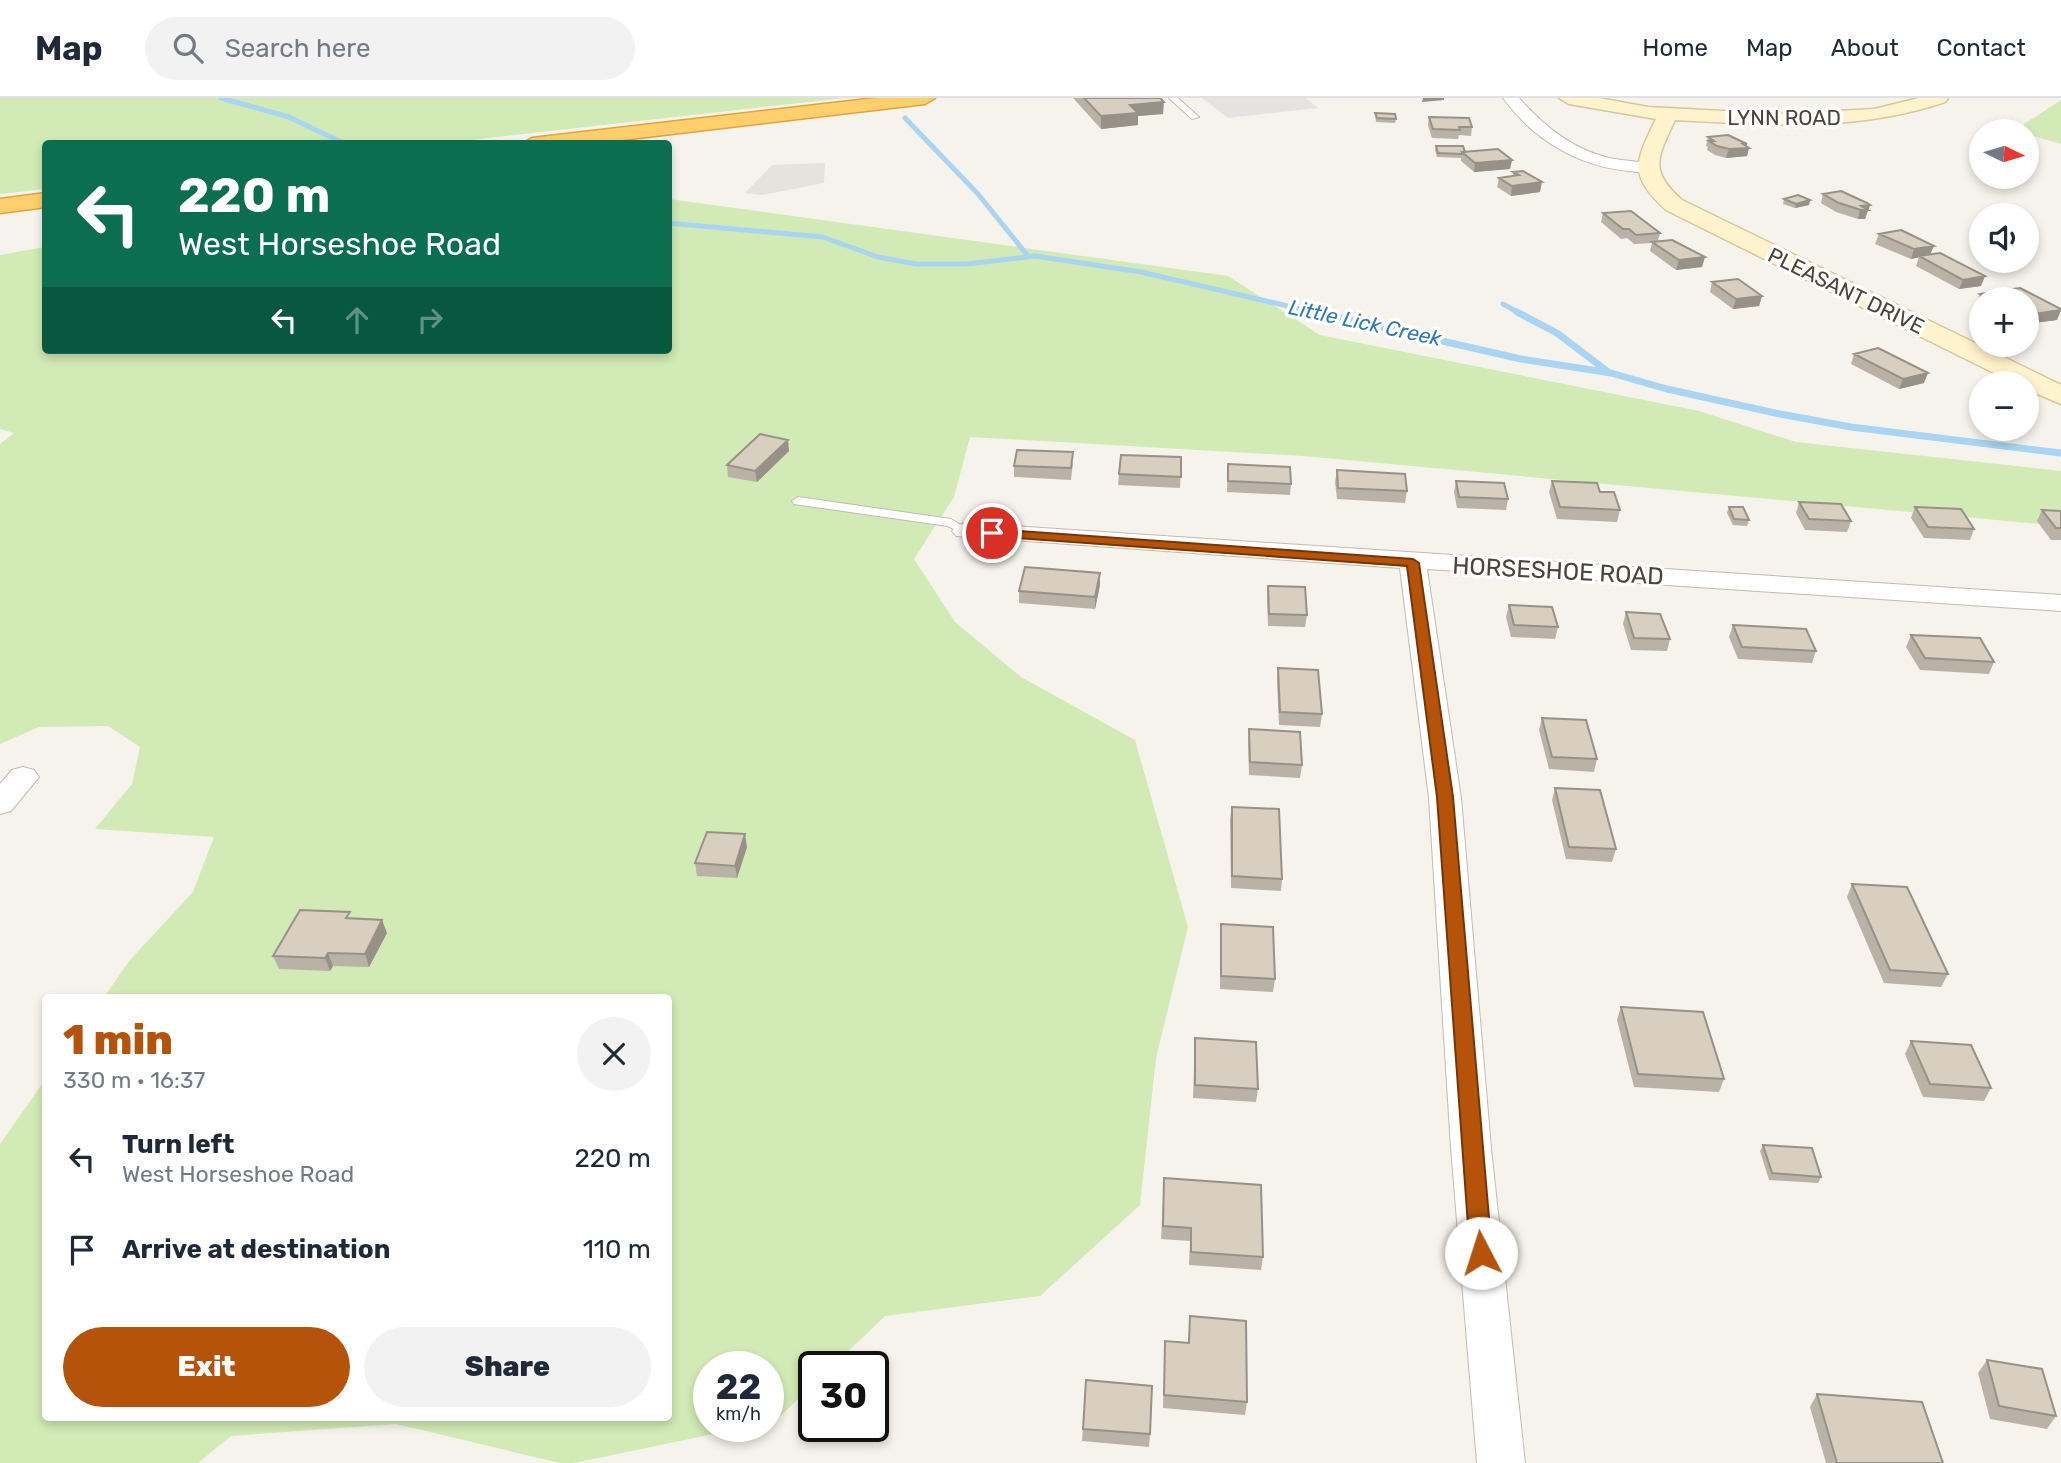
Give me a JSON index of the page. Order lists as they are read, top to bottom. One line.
{"streets":{"street":["LYNN ROAD","PLEASANT DRIVE","HORSESHOE ROAD"]},"water":["Little Lick Creek"],"north":"right","page":{"header":"Map","search":"Search here","nav":["Home","Map","About","Contact"],"map_buttons":["+","−"],"turn":["220 m","West Horseshoe Road"],"heading":["1 min","330 m · 16:37"],"list":[{"name":"Turn left","note":"West Horseshoe Road","value":"220 m"},{"name":"Arrive at destination","value":"110 m"}],"buttons":["Exit","Share"],"speed":"22 km/h","limit":"30"}}
